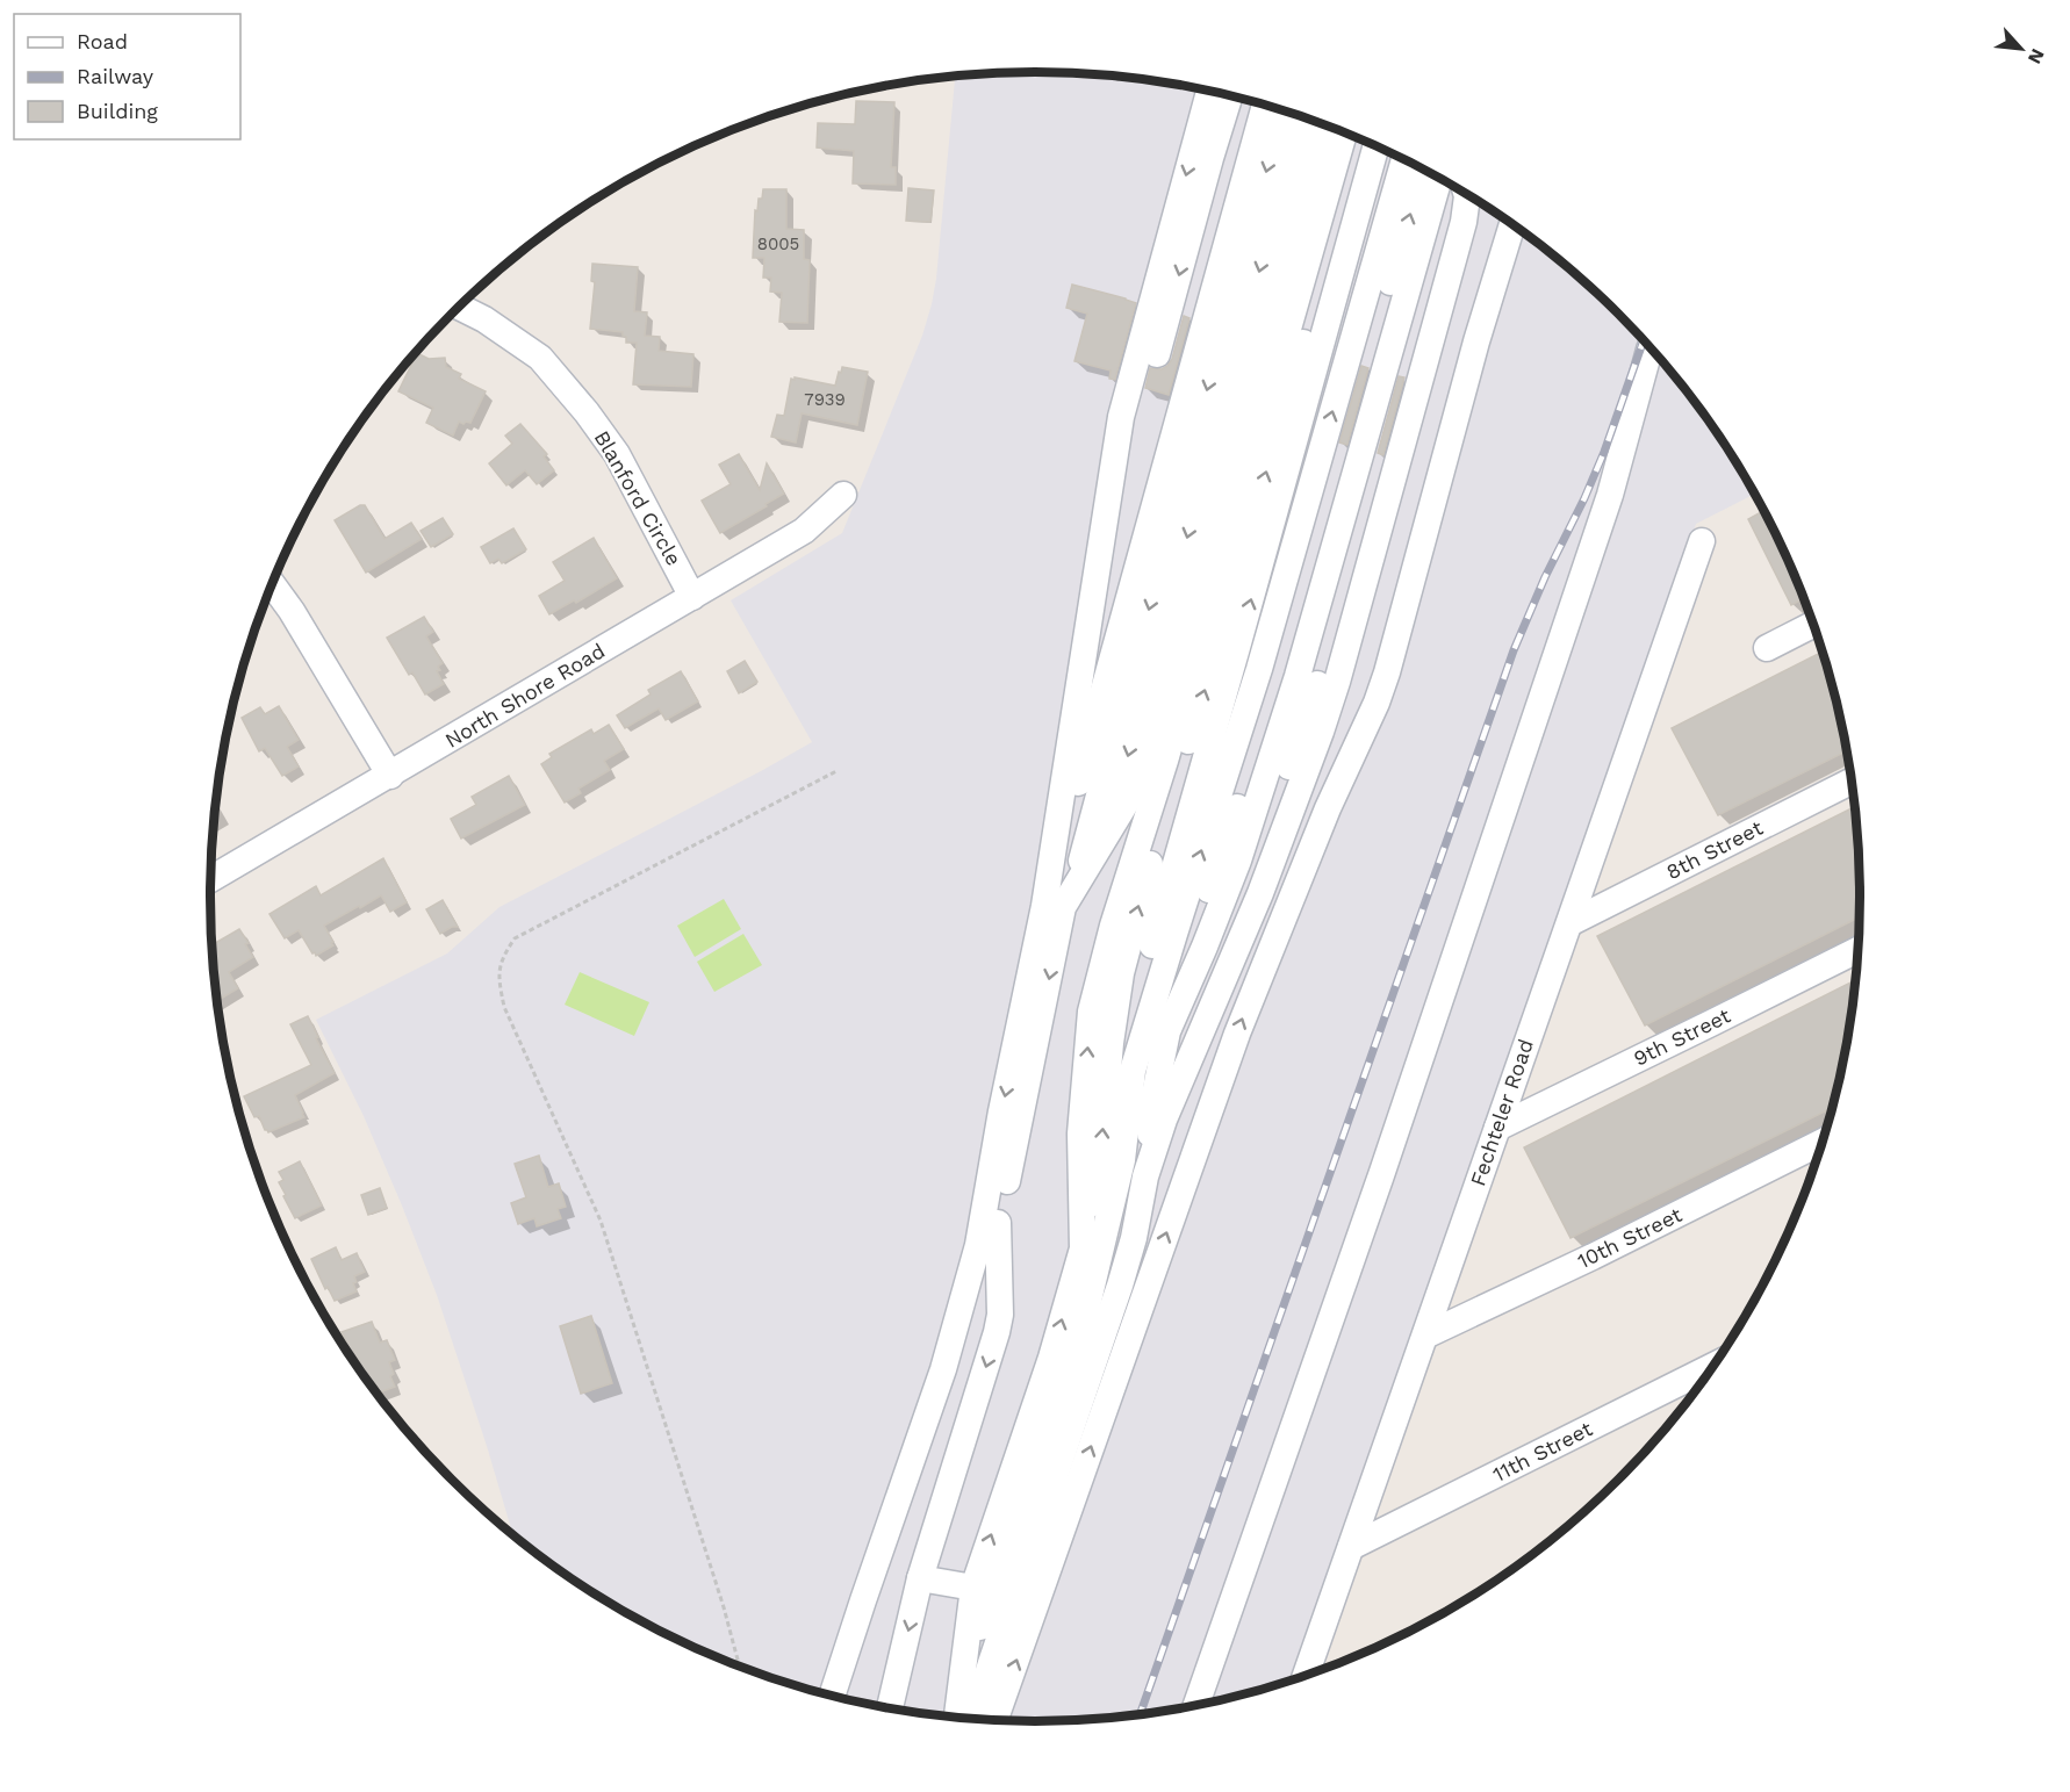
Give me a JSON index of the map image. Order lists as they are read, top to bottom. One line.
{"streets":{"street":["Blanford Circle","North Shore Road","8th Street","9th Street","Fechteler Road","10th Street","11th Street"]},"crossings":[["Blanford Circle","North Shore Road"],["8th Street","Fechteler Road"],["9th Street","Fechteler Road"],["Fechteler Road","10th Street"],["Fechteler Road","11th Street"]],"house_numbers":["8005","7939"],"legend":["Road","Railway","Building"],"north":"bottom right"}
